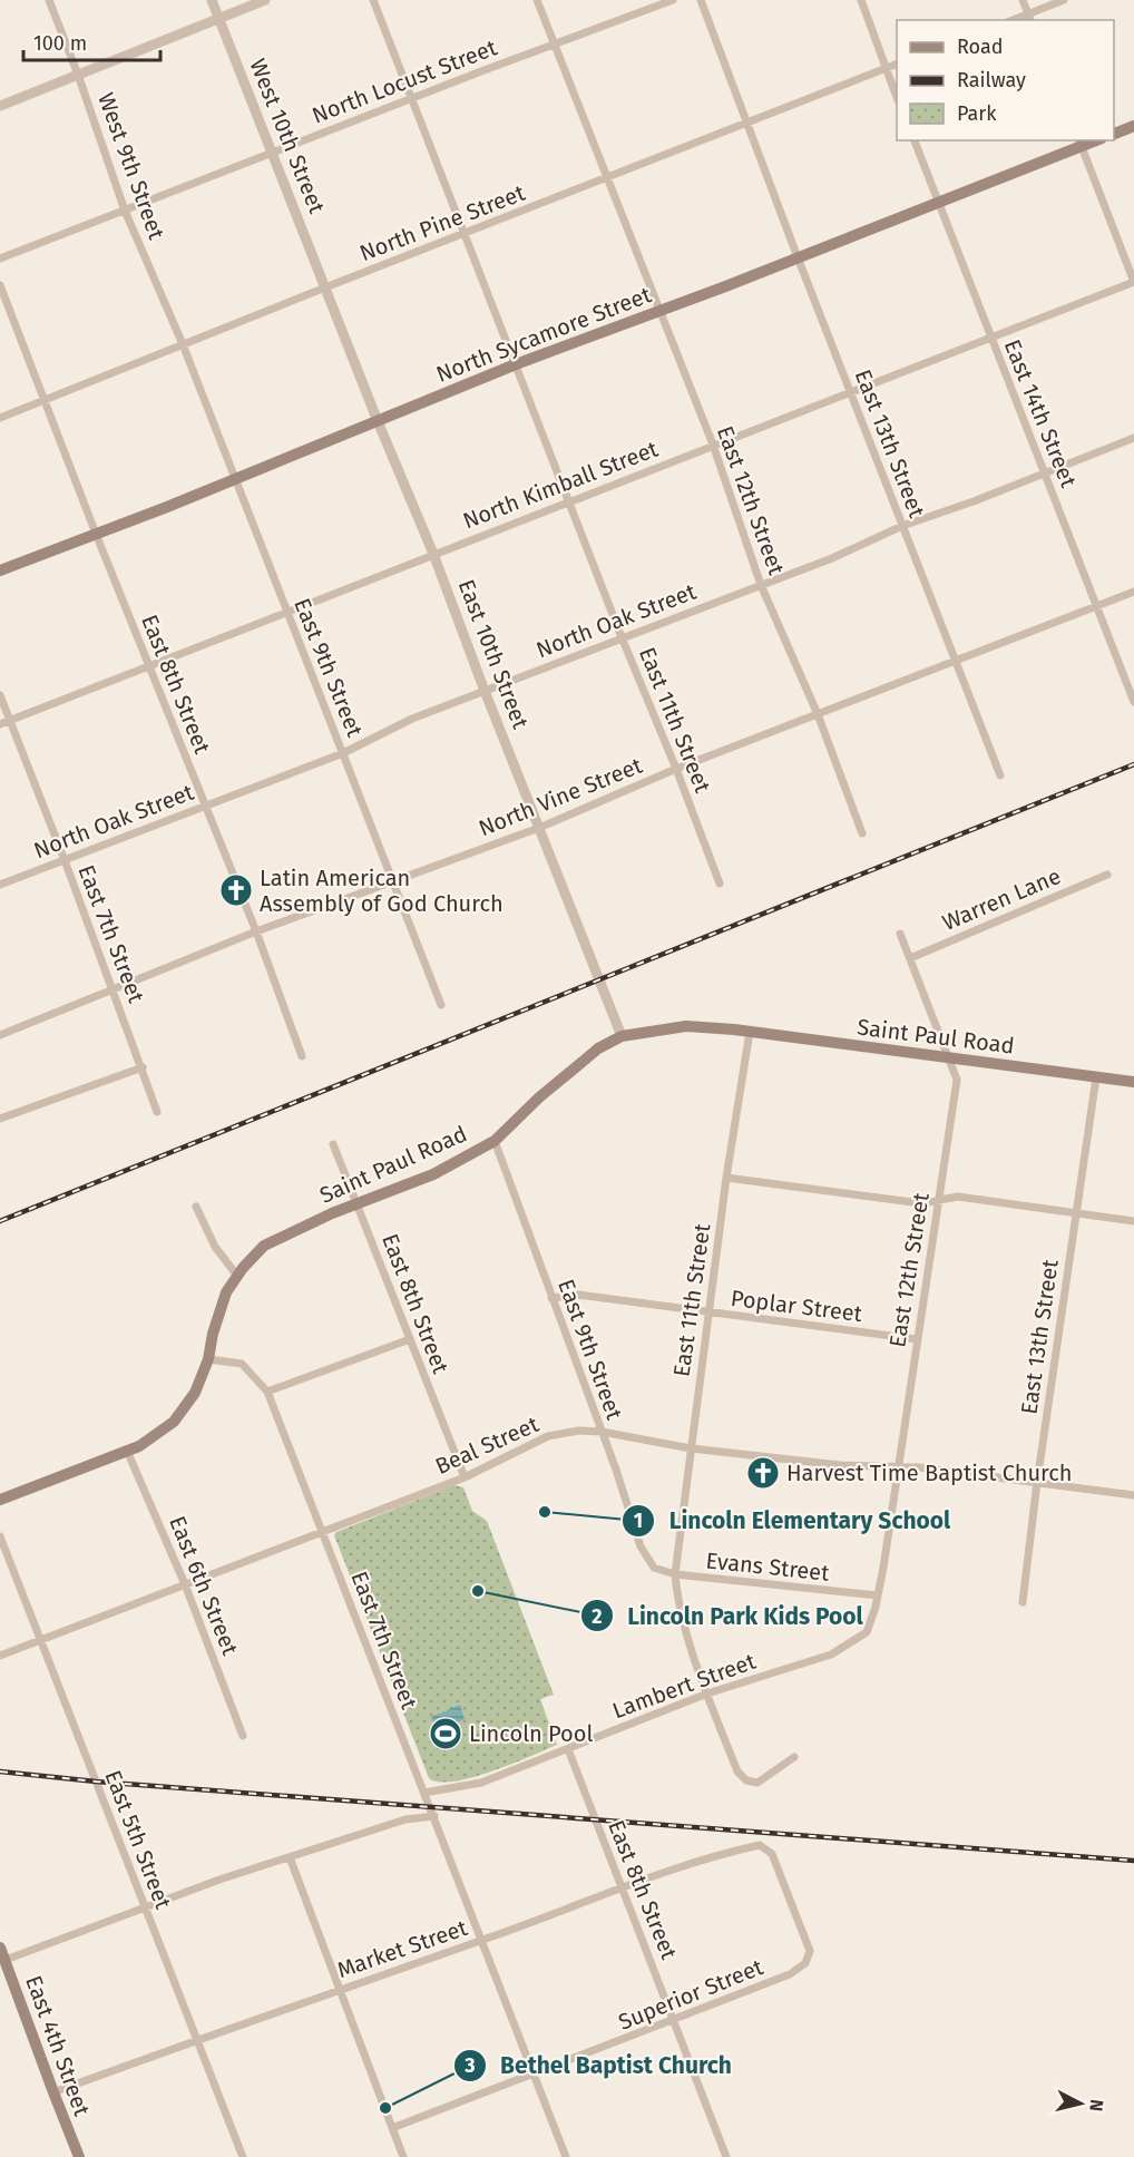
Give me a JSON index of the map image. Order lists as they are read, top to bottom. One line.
{"streets":{"main road":["North Sycamore Street","Saint Paul Road","East 4th Street"],"street":["North Locust Street","West 10th Street","West 9th Street","North Pine Street","East 14th Street","East 13th Street","North Kimball Street","East 12th Street","North Oak Street","East 10th Street","East 9th Street","East 8th Street","East 11th Street","North Vine Street","Warren Lane","East 7th Street","Poplar Street","Beal Street","Evans Street","East 6th Street","Lambert Street","East 5th Street","Market Street","Superior Street"]},"crossings":[["North Locust Street","West 10th Street"],["North Locust Street","West 9th Street"],["North Locust Street","East 12th Street"],["North Locust Street","East 11th Street"],["West 10th Street","North Pine Street"],["West 10th Street","East 10th Street"],["West 9th Street","North Pine Street"],["West 9th Street","East 9th Street"],["North Pine Street","East 13th Street"],["North Pine Street","East 12th Street"],["North Pine Street","East 10th Street"],["North Pine Street","East 9th Street"],["North Pine Street","East 8th Street"],["North Pine Street","East 11th Street"],["North Sycamore Street","East 14th Street"],["North Sycamore Street","East 13th Street"],["North Sycamore Street","East 12th Street"],["North Sycamore Street","East 10th Street"],["North Sycamore Street","East 9th Street"],["North Sycamore Street","East 8th Street"],["North Sycamore Street","East 11th Street"],["East 14th Street","North Kimball Street"],["East 14th Street","North Oak Street"],["East 14th Street","North Vine Street"],["East 13th Street","North Kimball Street"],["East 13th Street","North Oak Street"],["East 13th Street","North Vine Street"],["East 13th Street","Saint Paul Road"],["East 13th Street","Beal Street"],["North Kimball Street","East 12th Street"],["North Kimball Street","East 10th Street"],["North Kimball Street","East 9th Street"],["North Kimball Street","East 8th Street"],["North Kimball Street","East 11th Street"],["North Kimball Street","East 7th Street"],["East 12th Street","North Oak Street"],["East 12th Street","North Vine Street"],["East 12th Street","Warren Lane"],["East 12th Street","Saint Paul Road"],["East 12th Street","Poplar Street"],["East 12th Street","Beal Street"],["East 12th Street","Evans Street"],["East 12th Street","Lambert Street"],["North Oak Street","East 10th Street"],["North Oak Street","East 9th Street"],["North Oak Street","East 8th Street"],["North Oak Street","East 11th Street"],["North Oak Street","East 7th Street"],["East 10th Street","North Vine Street"],["East 10th Street","Saint Paul Road"],["East 9th Street","North Vine Street"],["East 9th Street","Saint Paul Road"],["East 9th Street","Poplar Street"],["East 9th Street","Beal Street"],["East 9th Street","Evans Street"],["East 8th Street","North Vine Street"],["East 8th Street","Saint Paul Road"],["East 8th Street","Beal Street"],["East 8th Street","Lambert Street"],["East 8th Street","Market Street"],["East 8th Street","Superior Street"],["East 11th Street","North Vine Street"],["East 11th Street","Saint Paul Road"],["East 11th Street","Poplar Street"],["East 11th Street","Beal Street"],["East 11th Street","Evans Street"],["North Vine Street","East 7th Street"],["East 7th Street","Saint Paul Road"],["East 7th Street","Beal Street"],["East 7th Street","Lambert Street"],["East 7th Street","Market Street"],["East 7th Street","Superior Street"],["Saint Paul Road","East 6th Street"],["Beal Street","East 6th Street"],["Beal Street","East 5th Street"],["East 5th Street","Market Street"],["Market Street","Superior Street"],["Market Street","East 4th Street"]],"places":{"church":["Latin American Assembly of God Church","Harvest Time Baptist Church"],"other":["Lincoln Elementary School","Lincoln Park Kids Pool","Bethel Baptist Church"],"sports":["Lincoln Pool"]},"legend":["Road","Railway","Park"],"scale_bar":"100 m","north":"right"}
